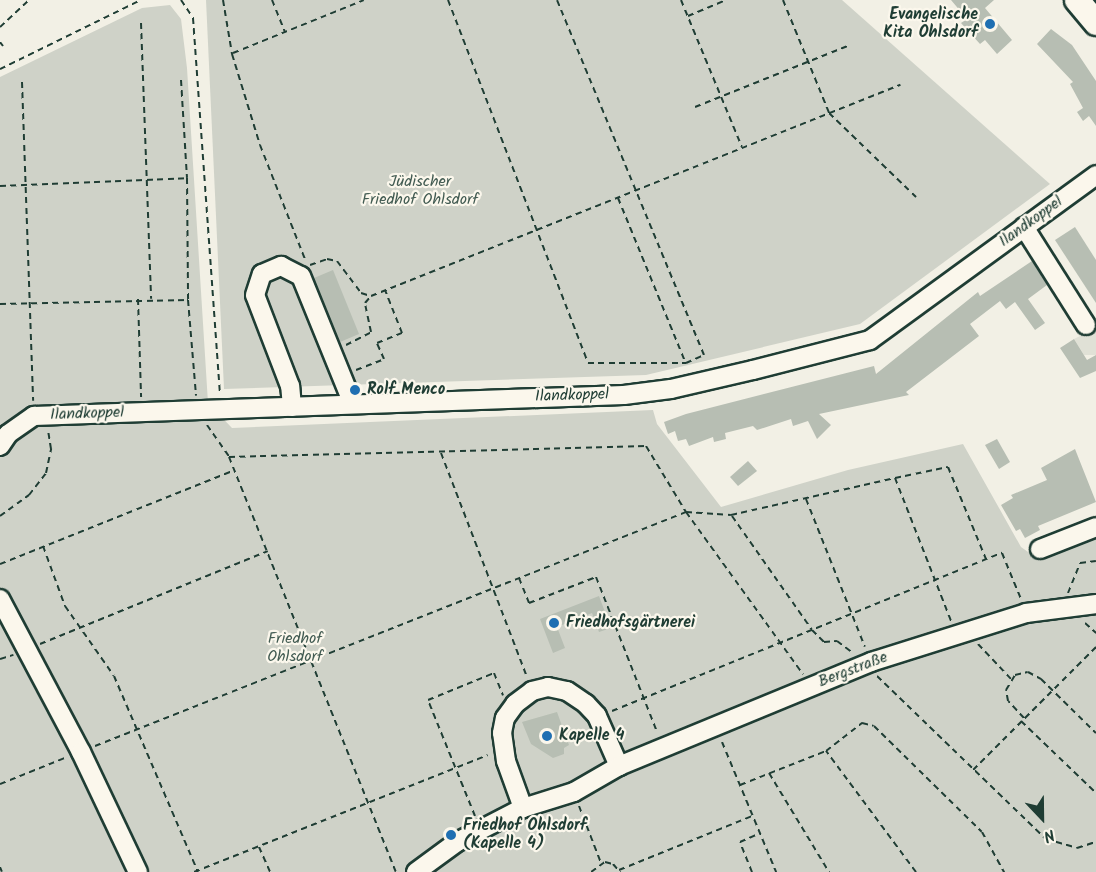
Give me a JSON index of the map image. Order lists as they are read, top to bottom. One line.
{"streets":{"street":["Ilandkoppel","Bergstraße"]},"parks":["Jüdischer Friedhof Ohlsdorf","Friedhof Ohlsdorf"],"places":["Evangelische Kita Ohlsdorf","Rolf Menco","Friedhofsgärtnerei","Kapelle 4","Friedhof Ohlsdorf (Kapelle 4)"],"north":"bottom"}
